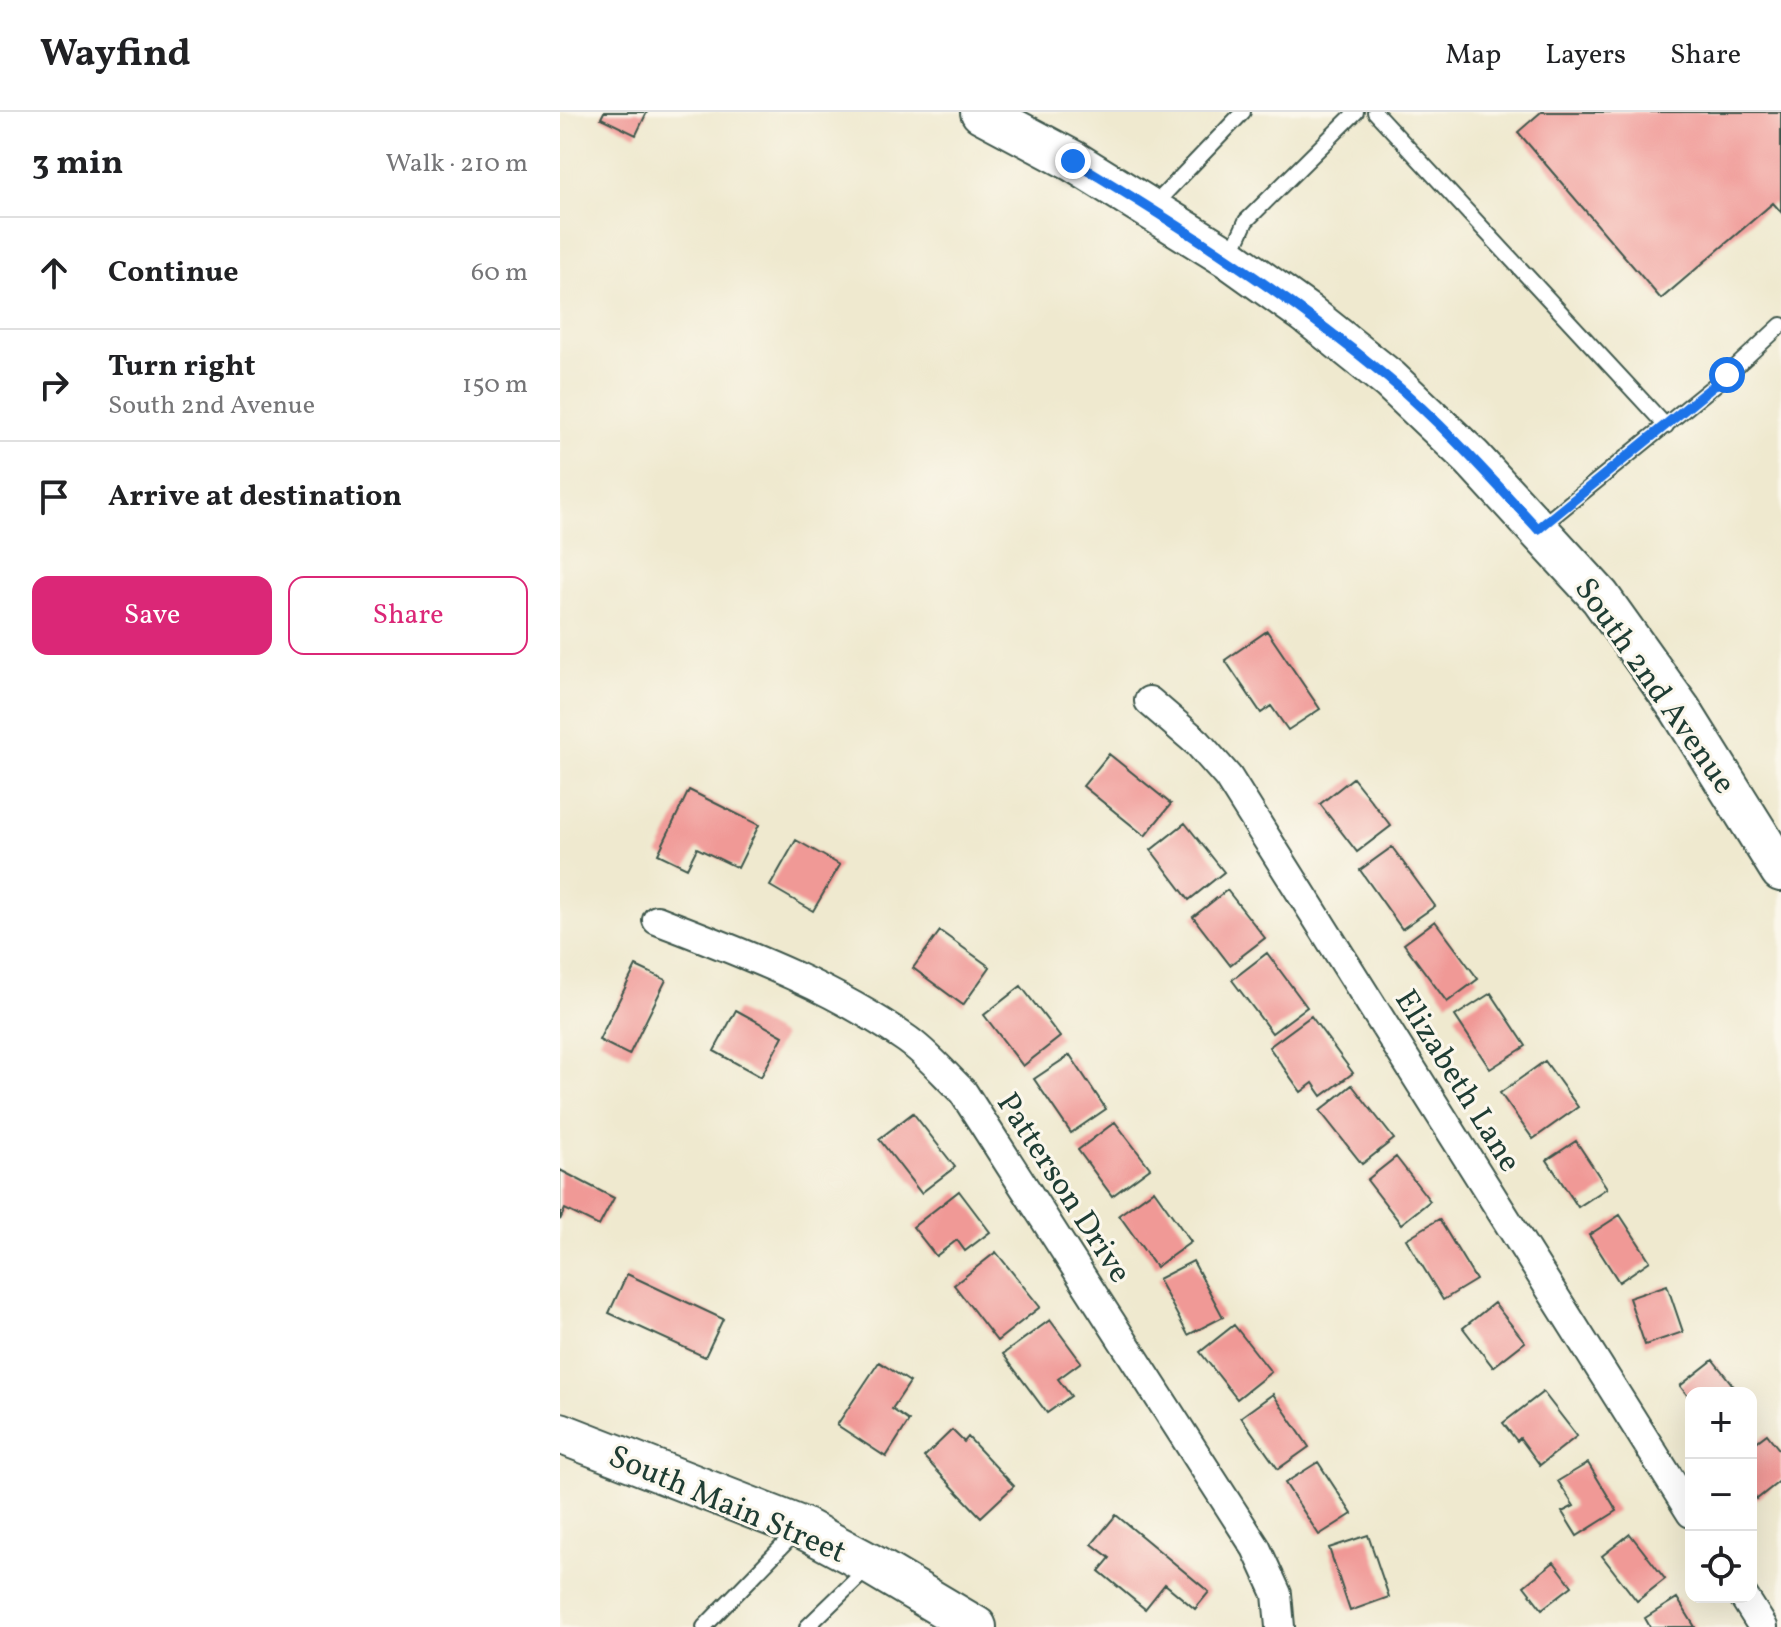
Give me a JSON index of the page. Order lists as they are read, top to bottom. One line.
{"streets":{"street":["South 2nd Avenue","Elizabeth Lane","Patterson Drive","South Main Street"]},"page":{"header":"Wayfind","nav":["Map","Layers","Share"],"heading":["3 min","Walk · 210 m"],"list":[["Continue","60 m"],["Turn right","South 2nd Avenue","150 m"],"Arrive at destination"],"buttons":["Save","Share"],"map_buttons":["+","−"]}}
